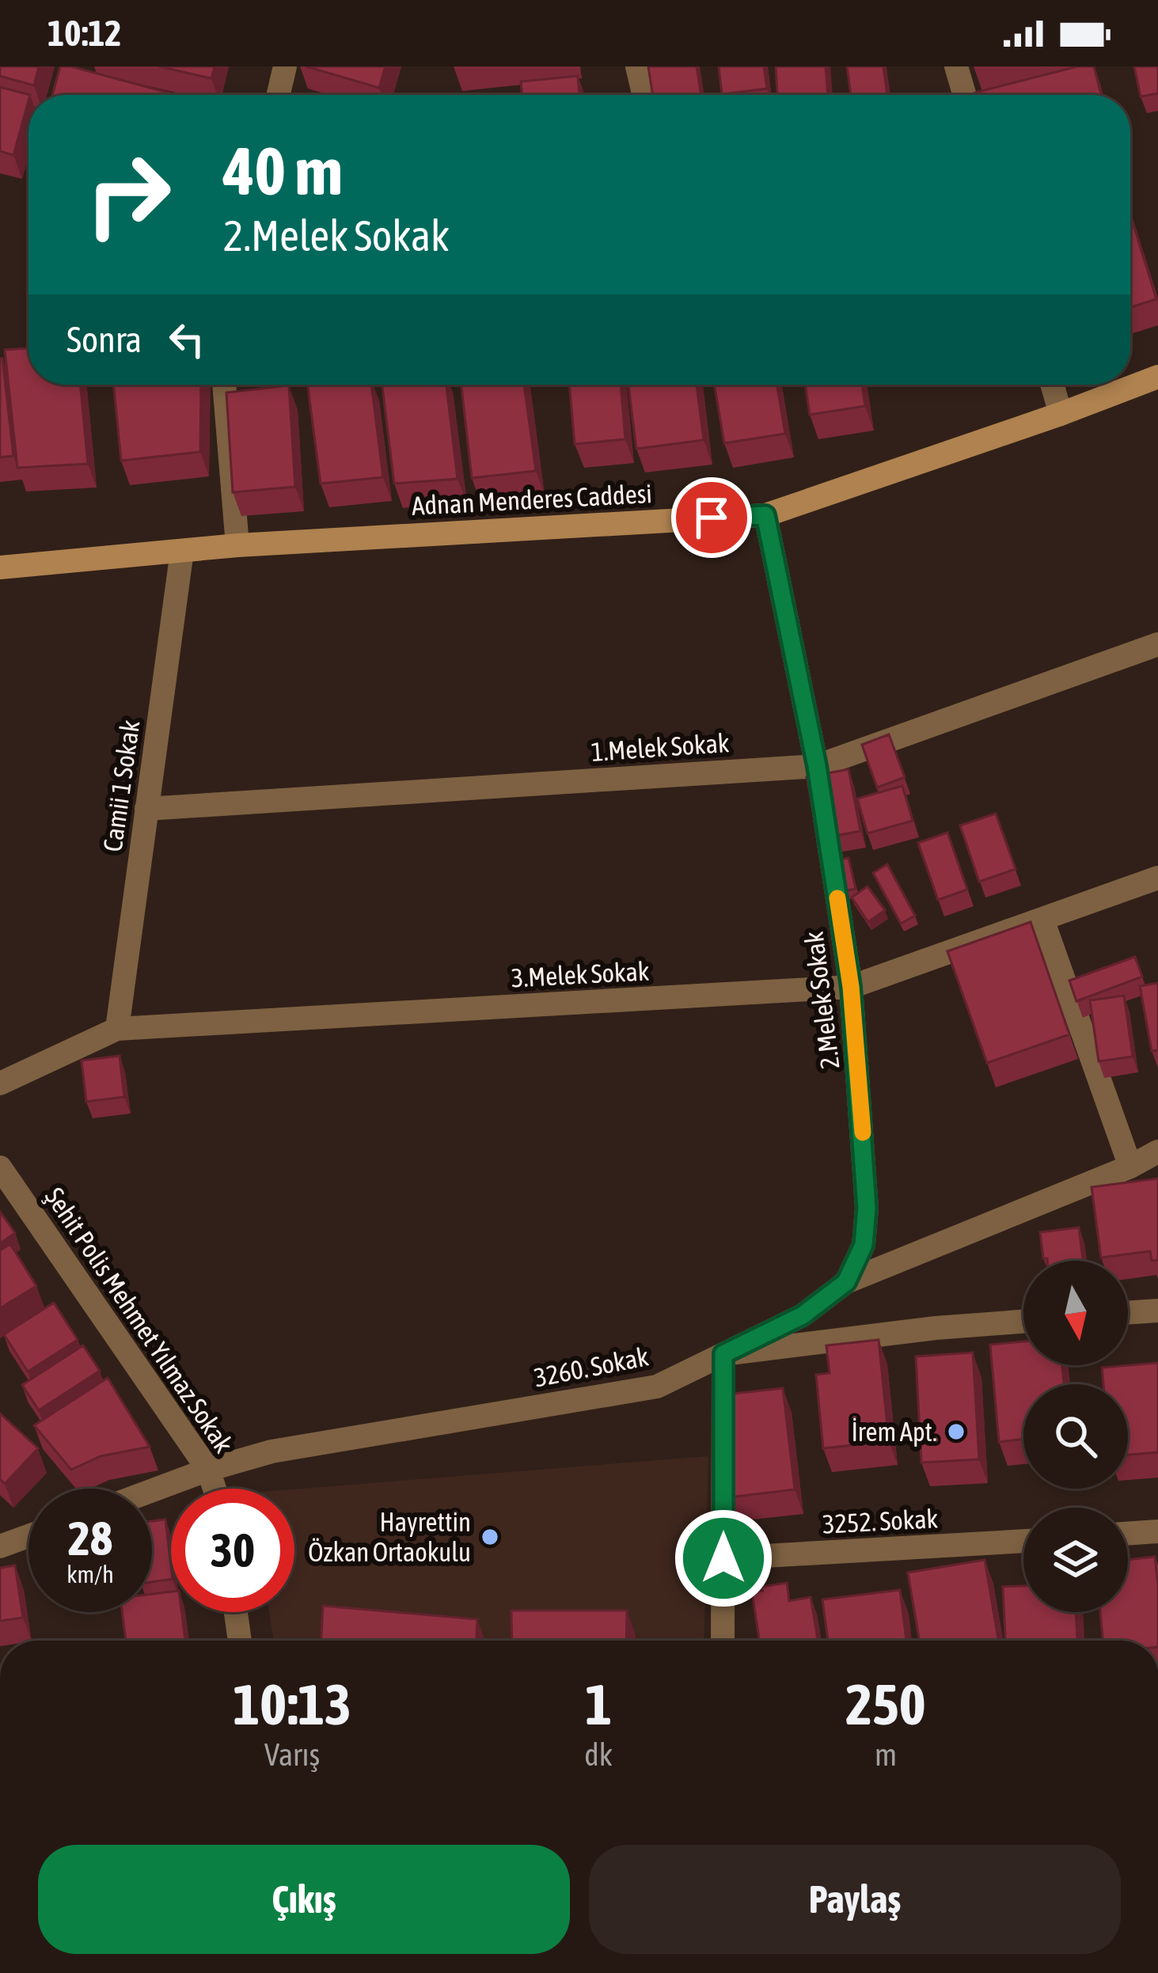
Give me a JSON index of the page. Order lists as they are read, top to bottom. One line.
{"streets":{"main road":["Adnan Menderes Caddesi"],"street":["1.Melek Sokak","Camii 1 Sokak","3.Melek Sokak","2.Melek Sokak","Şehit Polis Mehmet Yılmaz Sokak","3260. Sokak","3252. Sokak"]},"crossings":[["Adnan Menderes Caddesi","Camii 1 Sokak"],["Adnan Menderes Caddesi","2.Melek Sokak"],["1.Melek Sokak","Camii 1 Sokak"],["1.Melek Sokak","2.Melek Sokak"],["Camii 1 Sokak","3.Melek Sokak"],["3.Melek Sokak","2.Melek Sokak"],["Şehit Polis Mehmet Yılmaz Sokak","3260. Sokak"]],"places":["İrem Apt.","Hayrettin Özkan Ortaokulu"],"north":"bottom","page":{"status":"10:12","turn":["40 m","2.Melek Sokak"],"then":"Sonra","speed":"28 km/h","limit":"30","eta":["10:13","Varış","1","dk","250","m"],"buttons":["Çıkış","Paylaş"]}}
